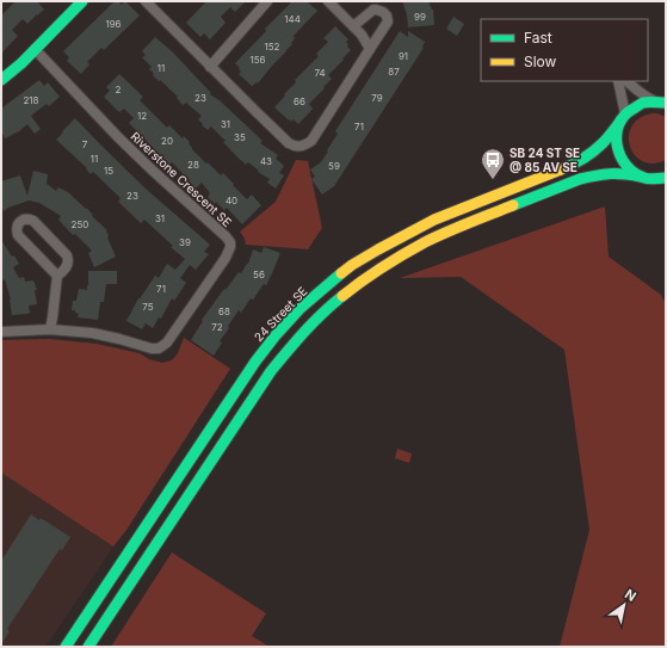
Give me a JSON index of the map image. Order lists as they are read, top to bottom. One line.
{"streets":{"main road":["24 Street SE"],"street":["Riverstone Crescent SE"]},"places":{"bus stop":["SB 24 ST SE @ 85 AV SE"]},"house_numbers":["99","144","196","152","91","156","11","87","74","2","23","79","218","66","12","31","71","35","20","7","11","43","28","59","15","23","40","31","250","39","56","71","75","68","72"],"legend":["Fast","Slow"],"north":"top right"}
